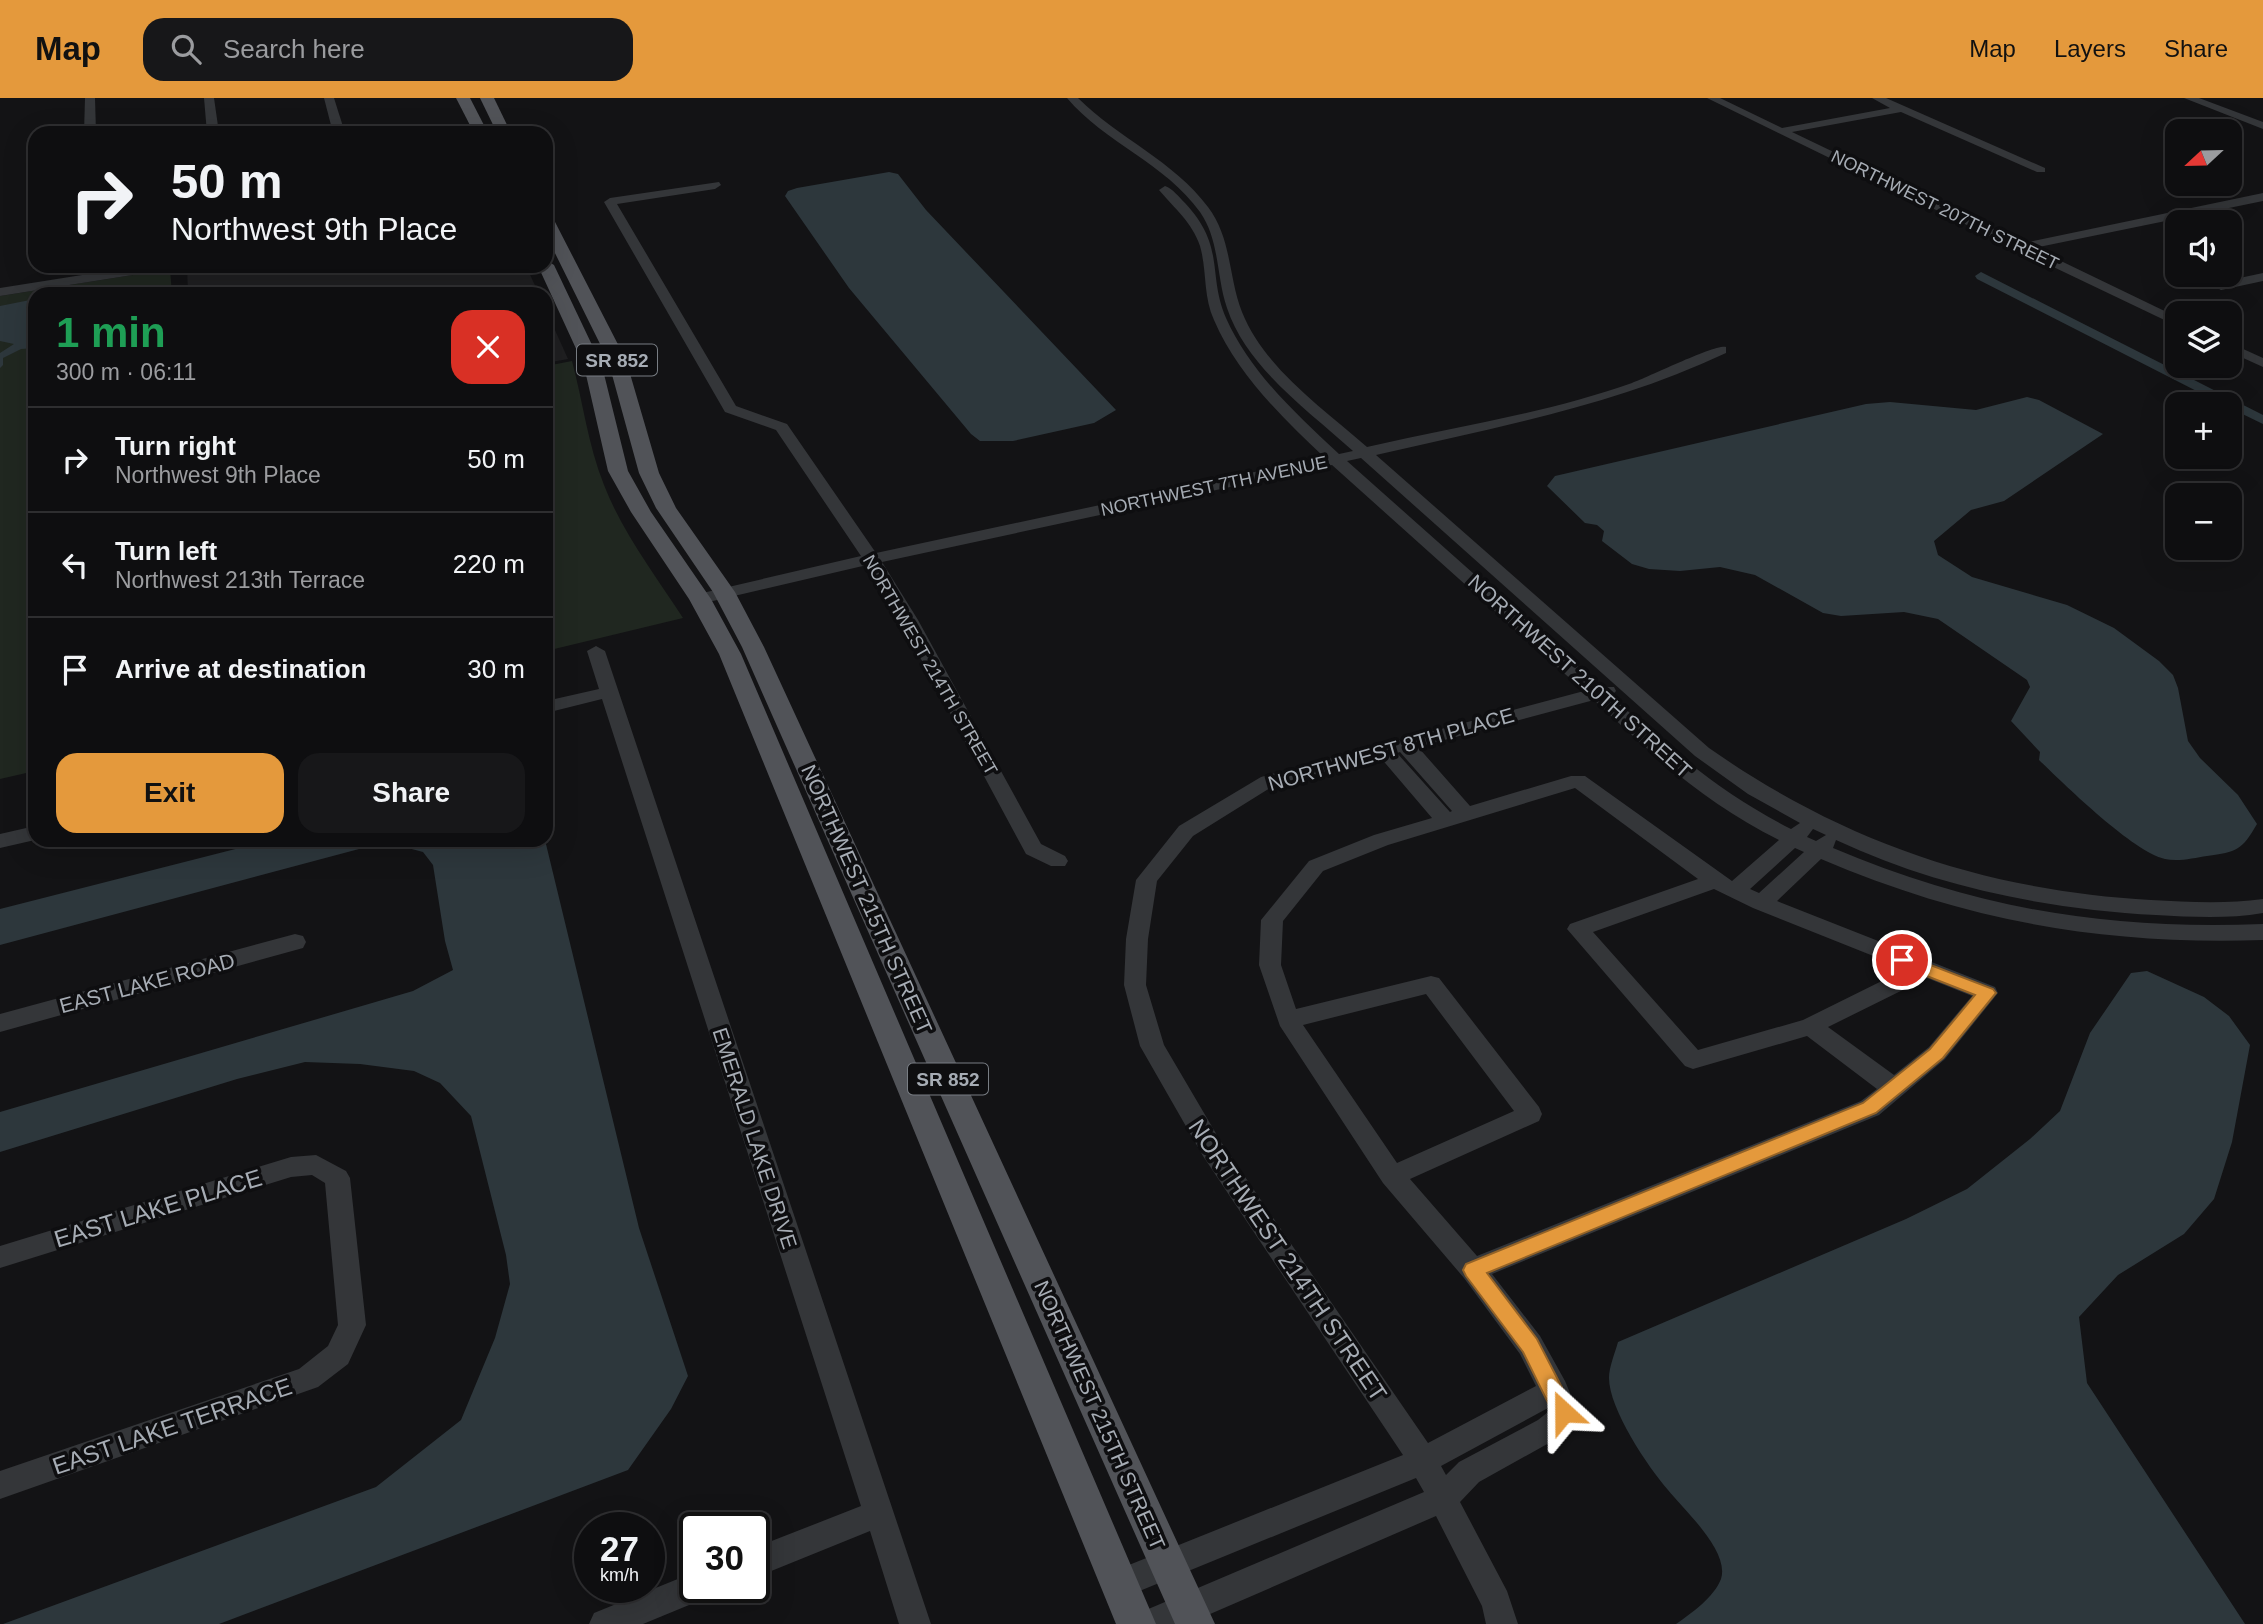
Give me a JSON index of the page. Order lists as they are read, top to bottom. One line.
{"streets":{"main road":["SR 852","NORTHWEST 215TH STREET"],"street":["NORTHWEST 207TH STREET","NORTHWEST 7TH AVENUE","NORTHWEST 214TH STREET","NORTHWEST 210TH STREET","NORTHWEST 8TH PLACE","EAST LAKE ROAD","EMERALD LAKE DRIVE","EAST LAKE PLACE","EAST LAKE TERRACE"]},"crossings":[["NORTHWEST 7TH AVENUE","NORTHWEST 214TH STREET"],["NORTHWEST 7TH AVENUE","NORTHWEST 210TH STREET"],["NORTHWEST 7TH AVENUE","NORTHWEST 215TH STREET"],["NORTHWEST 214TH STREET","NORTHWEST 8TH PLACE"],["NORTHWEST 210TH STREET","NORTHWEST 8TH PLACE"],["EAST LAKE PLACE","EAST LAKE TERRACE"]],"north":"left","page":{"header":"Map","search":"Search here","nav":["Map","Layers","Share"],"map_buttons":["+","−"],"turn":["50 m","Northwest 9th Place"],"heading":["1 min","300 m · 06:11"],"list":[{"name":"Turn right","note":"Northwest 9th Place","value":"50 m"},{"name":"Turn left","note":"Northwest 213th Terrace","value":"220 m"},{"name":"Arrive at destination","value":"30 m"}],"buttons":["Exit","Share"],"speed":"27 km/h","limit":"30"}}
